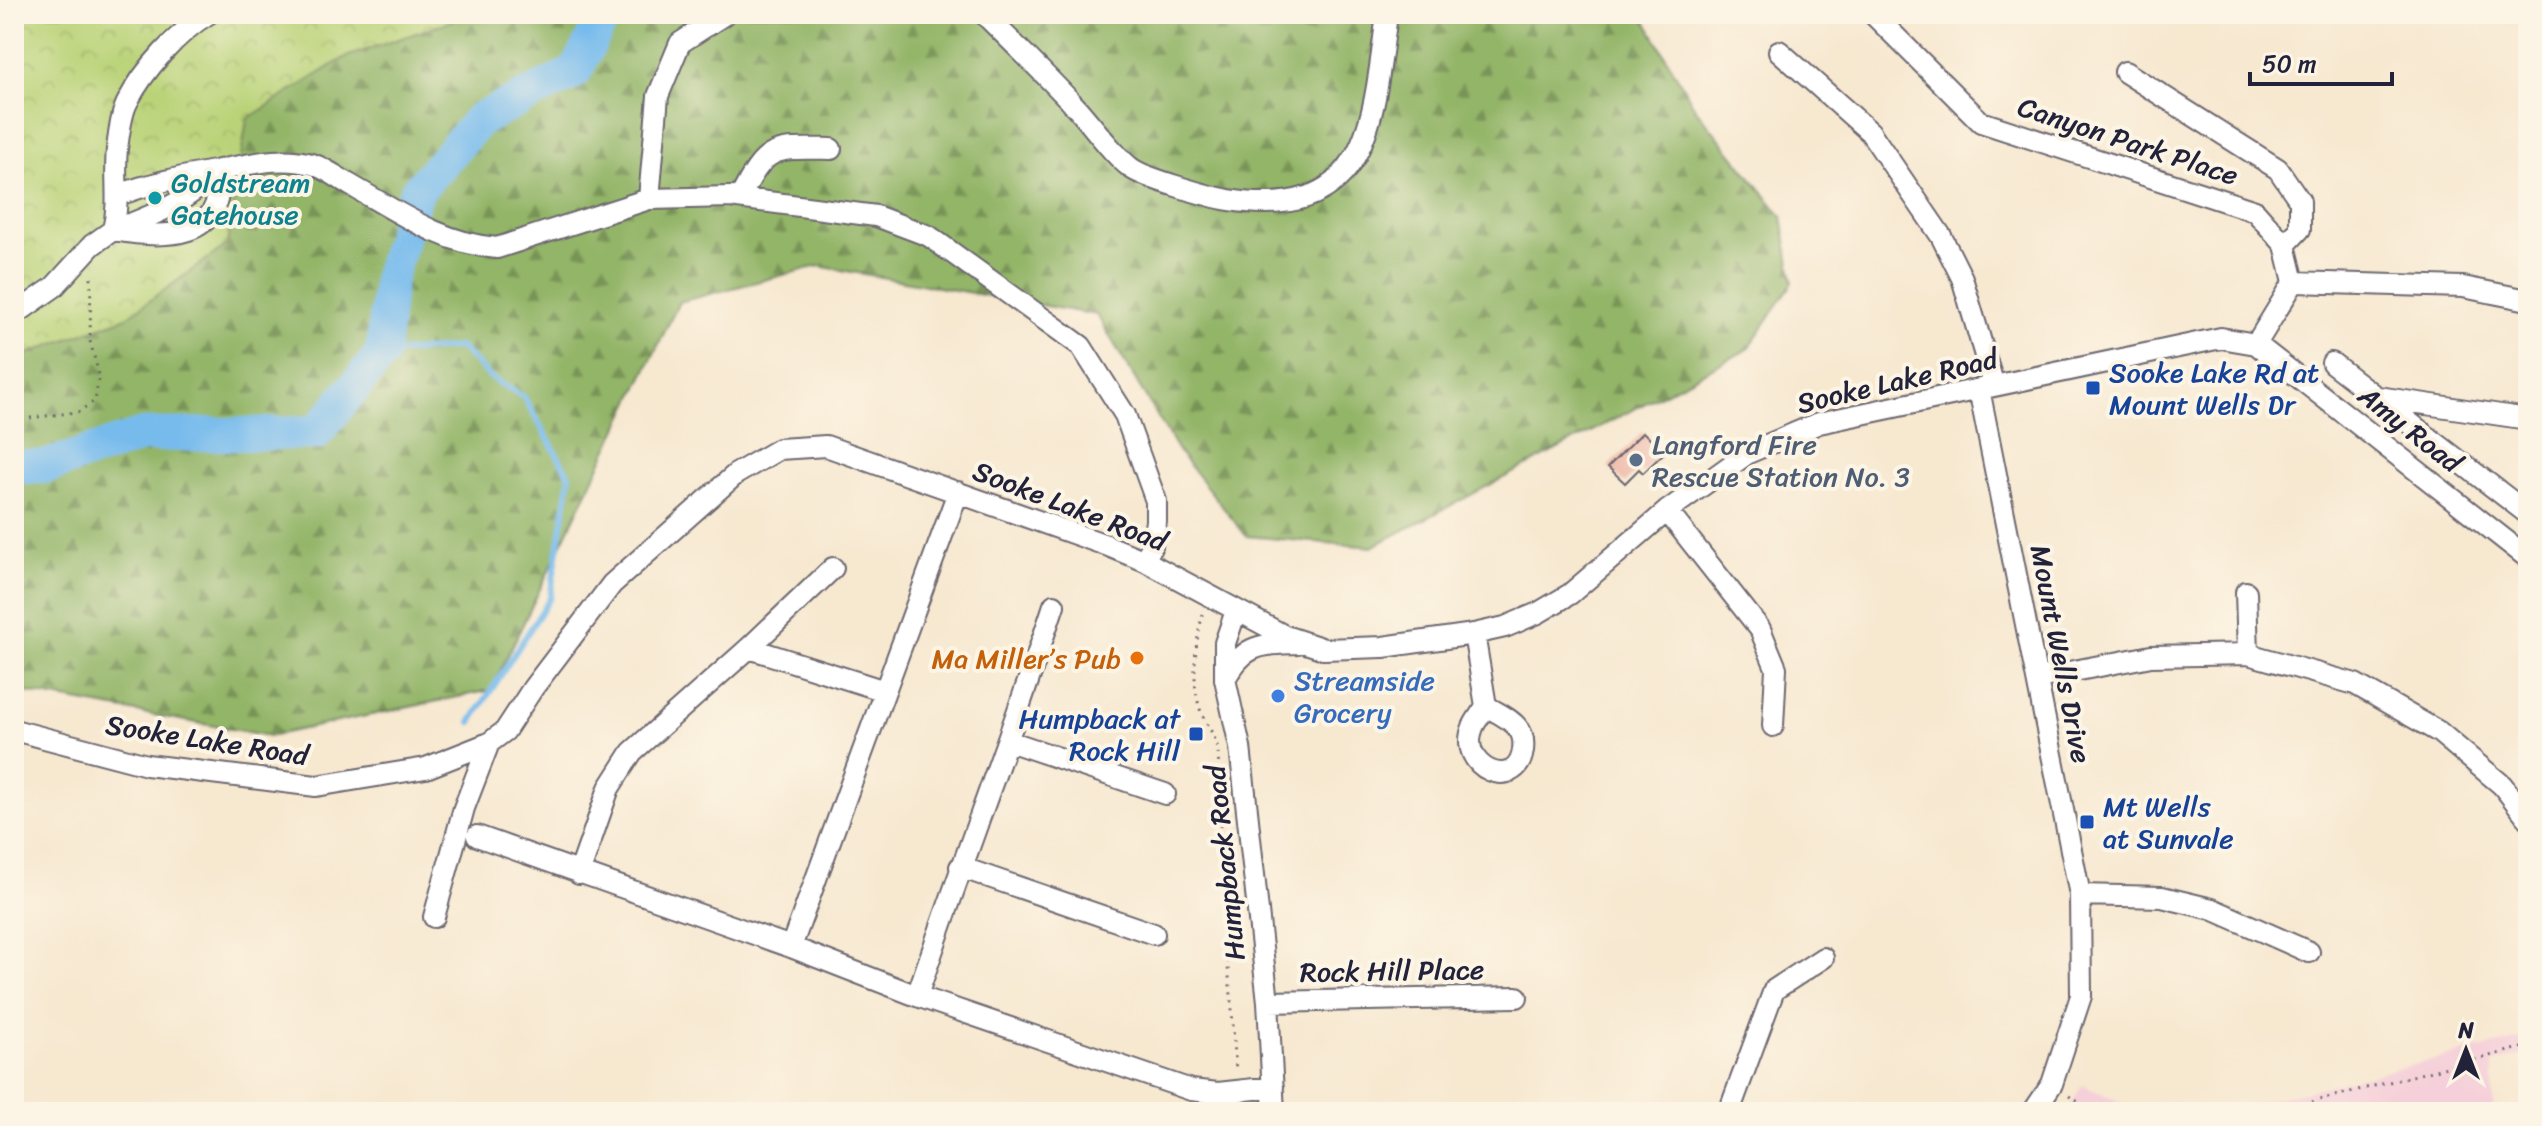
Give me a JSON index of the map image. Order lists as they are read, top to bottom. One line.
{"streets":{"street":["Canyon Park Place","Sooke Lake Road","Amy Road","Mount Wells Drive","Humpback Road","Rock Hill Place"]},"crossings":[["Sooke Lake Road","Amy Road"],["Sooke Lake Road","Mount Wells Drive"],["Sooke Lake Road","Humpback Road"],["Humpback Road","Rock Hill Place"]],"places":{"other":["Goldstream Gatehouse","Langford Fire Rescue Station No. 3","Ma Miller’s Pub","Streamside Grocery"],"transit":["Sooke Lake Rd at Mount Wells Dr","Humpback at Rock Hill","Mt Wells at Sunvale"]},"scale_bar":"50 m","north":"top"}
